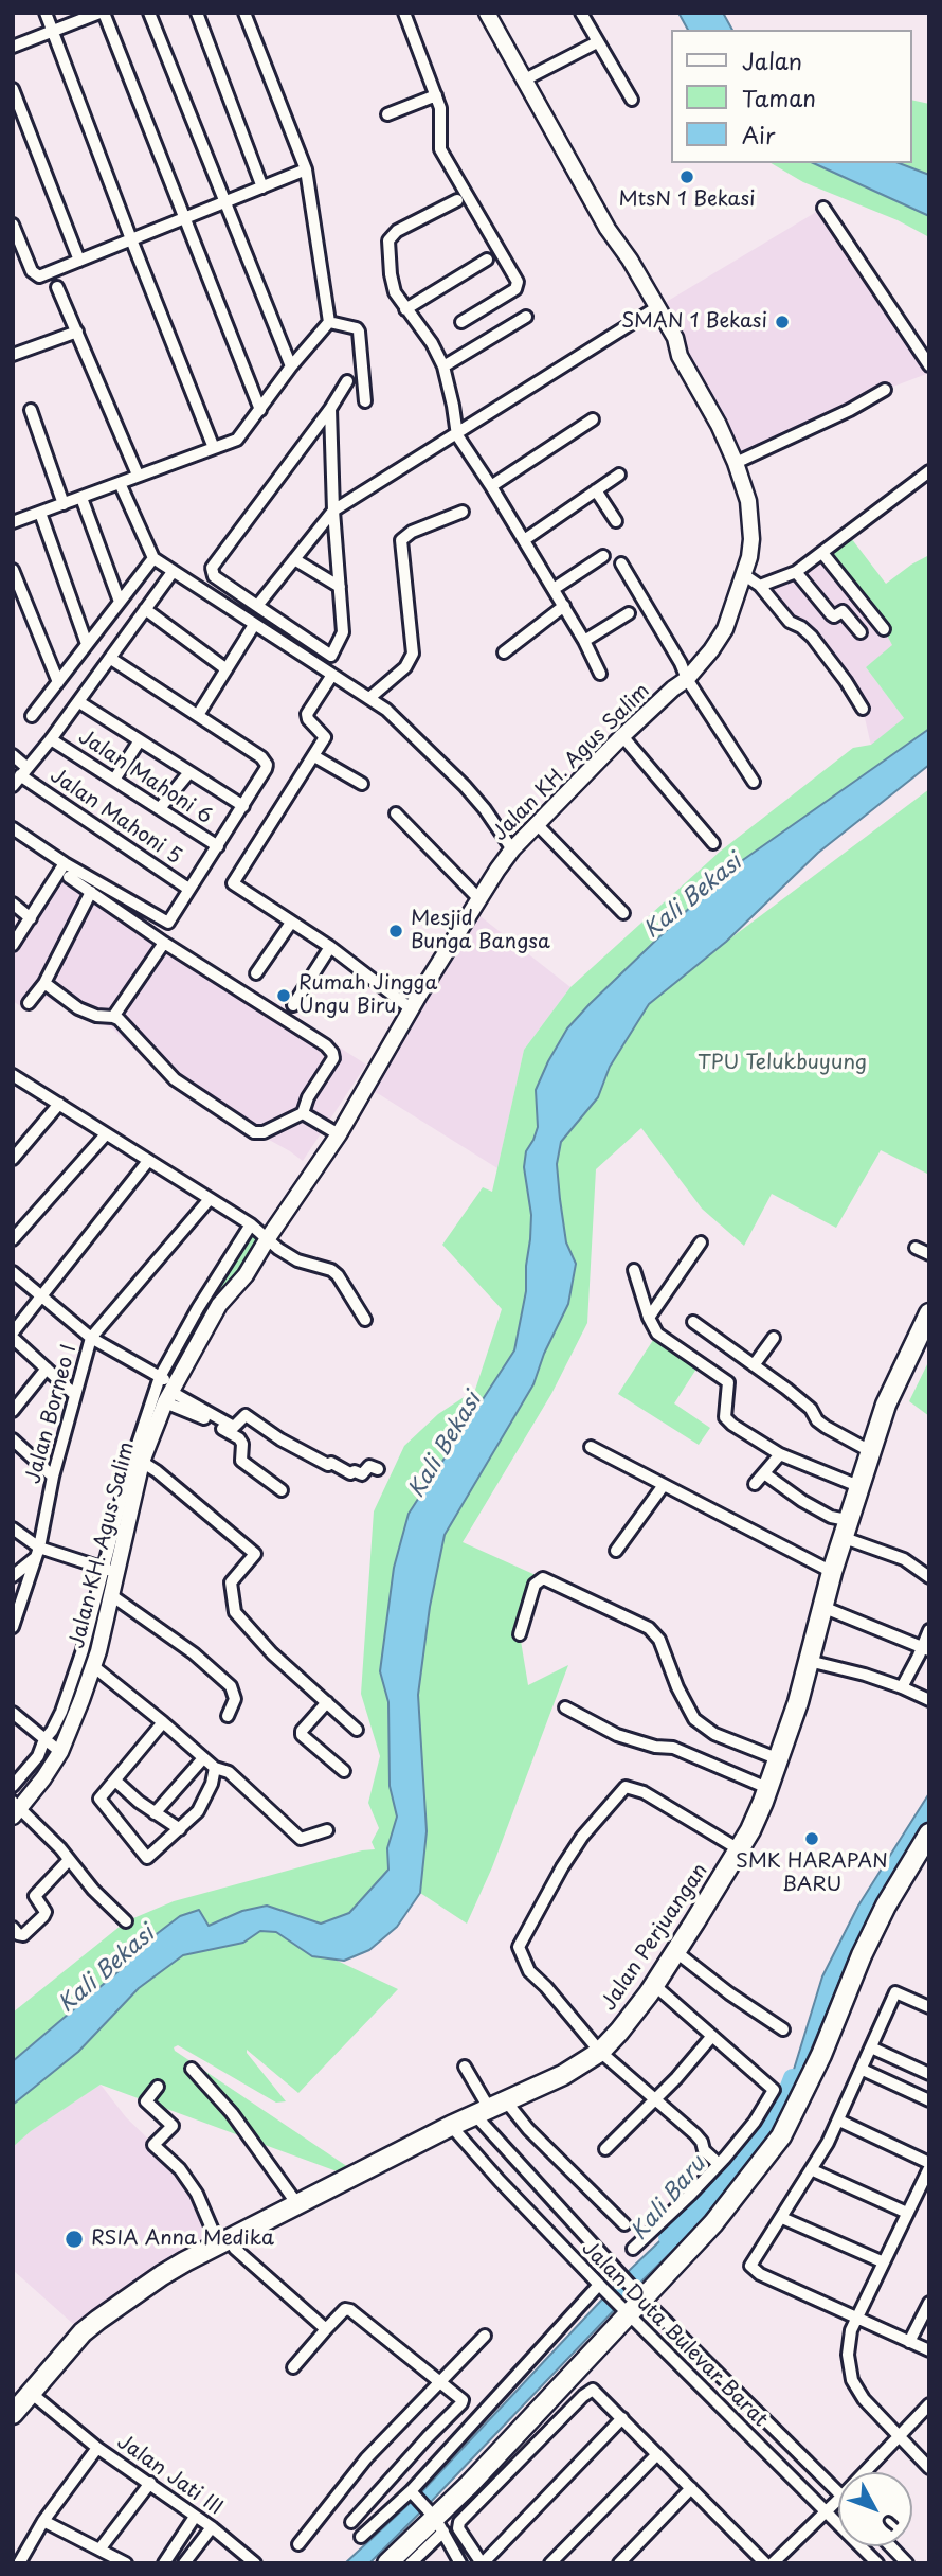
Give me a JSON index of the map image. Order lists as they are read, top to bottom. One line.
{"streets":{"main road":["Jalan Perjuangan"],"street":["Jalan KH. Agus Salim","Jalan Mahoni 6","Jalan Mahoni 5","Jalan Borneo I","Jalan Duta Bulevar Barat","Jalan Jati III"]},"crossings":[["Jalan Perjuangan","Jalan Duta Bulevar Barat"]],"water":["Kali Bekasi","Kali Baru"],"parks":["TPU Telukbuyung"],"places":["MtsN 1 Bekasi","SMAN 1 Bekasi","Mesjid Bunga Bangsa","Rumah Jingga Ungu Biru","SMK HARAPAN BARU","RSIA Anna Medika"],"legend":["Jalan","Taman","Air"],"north":"bottom right"}
